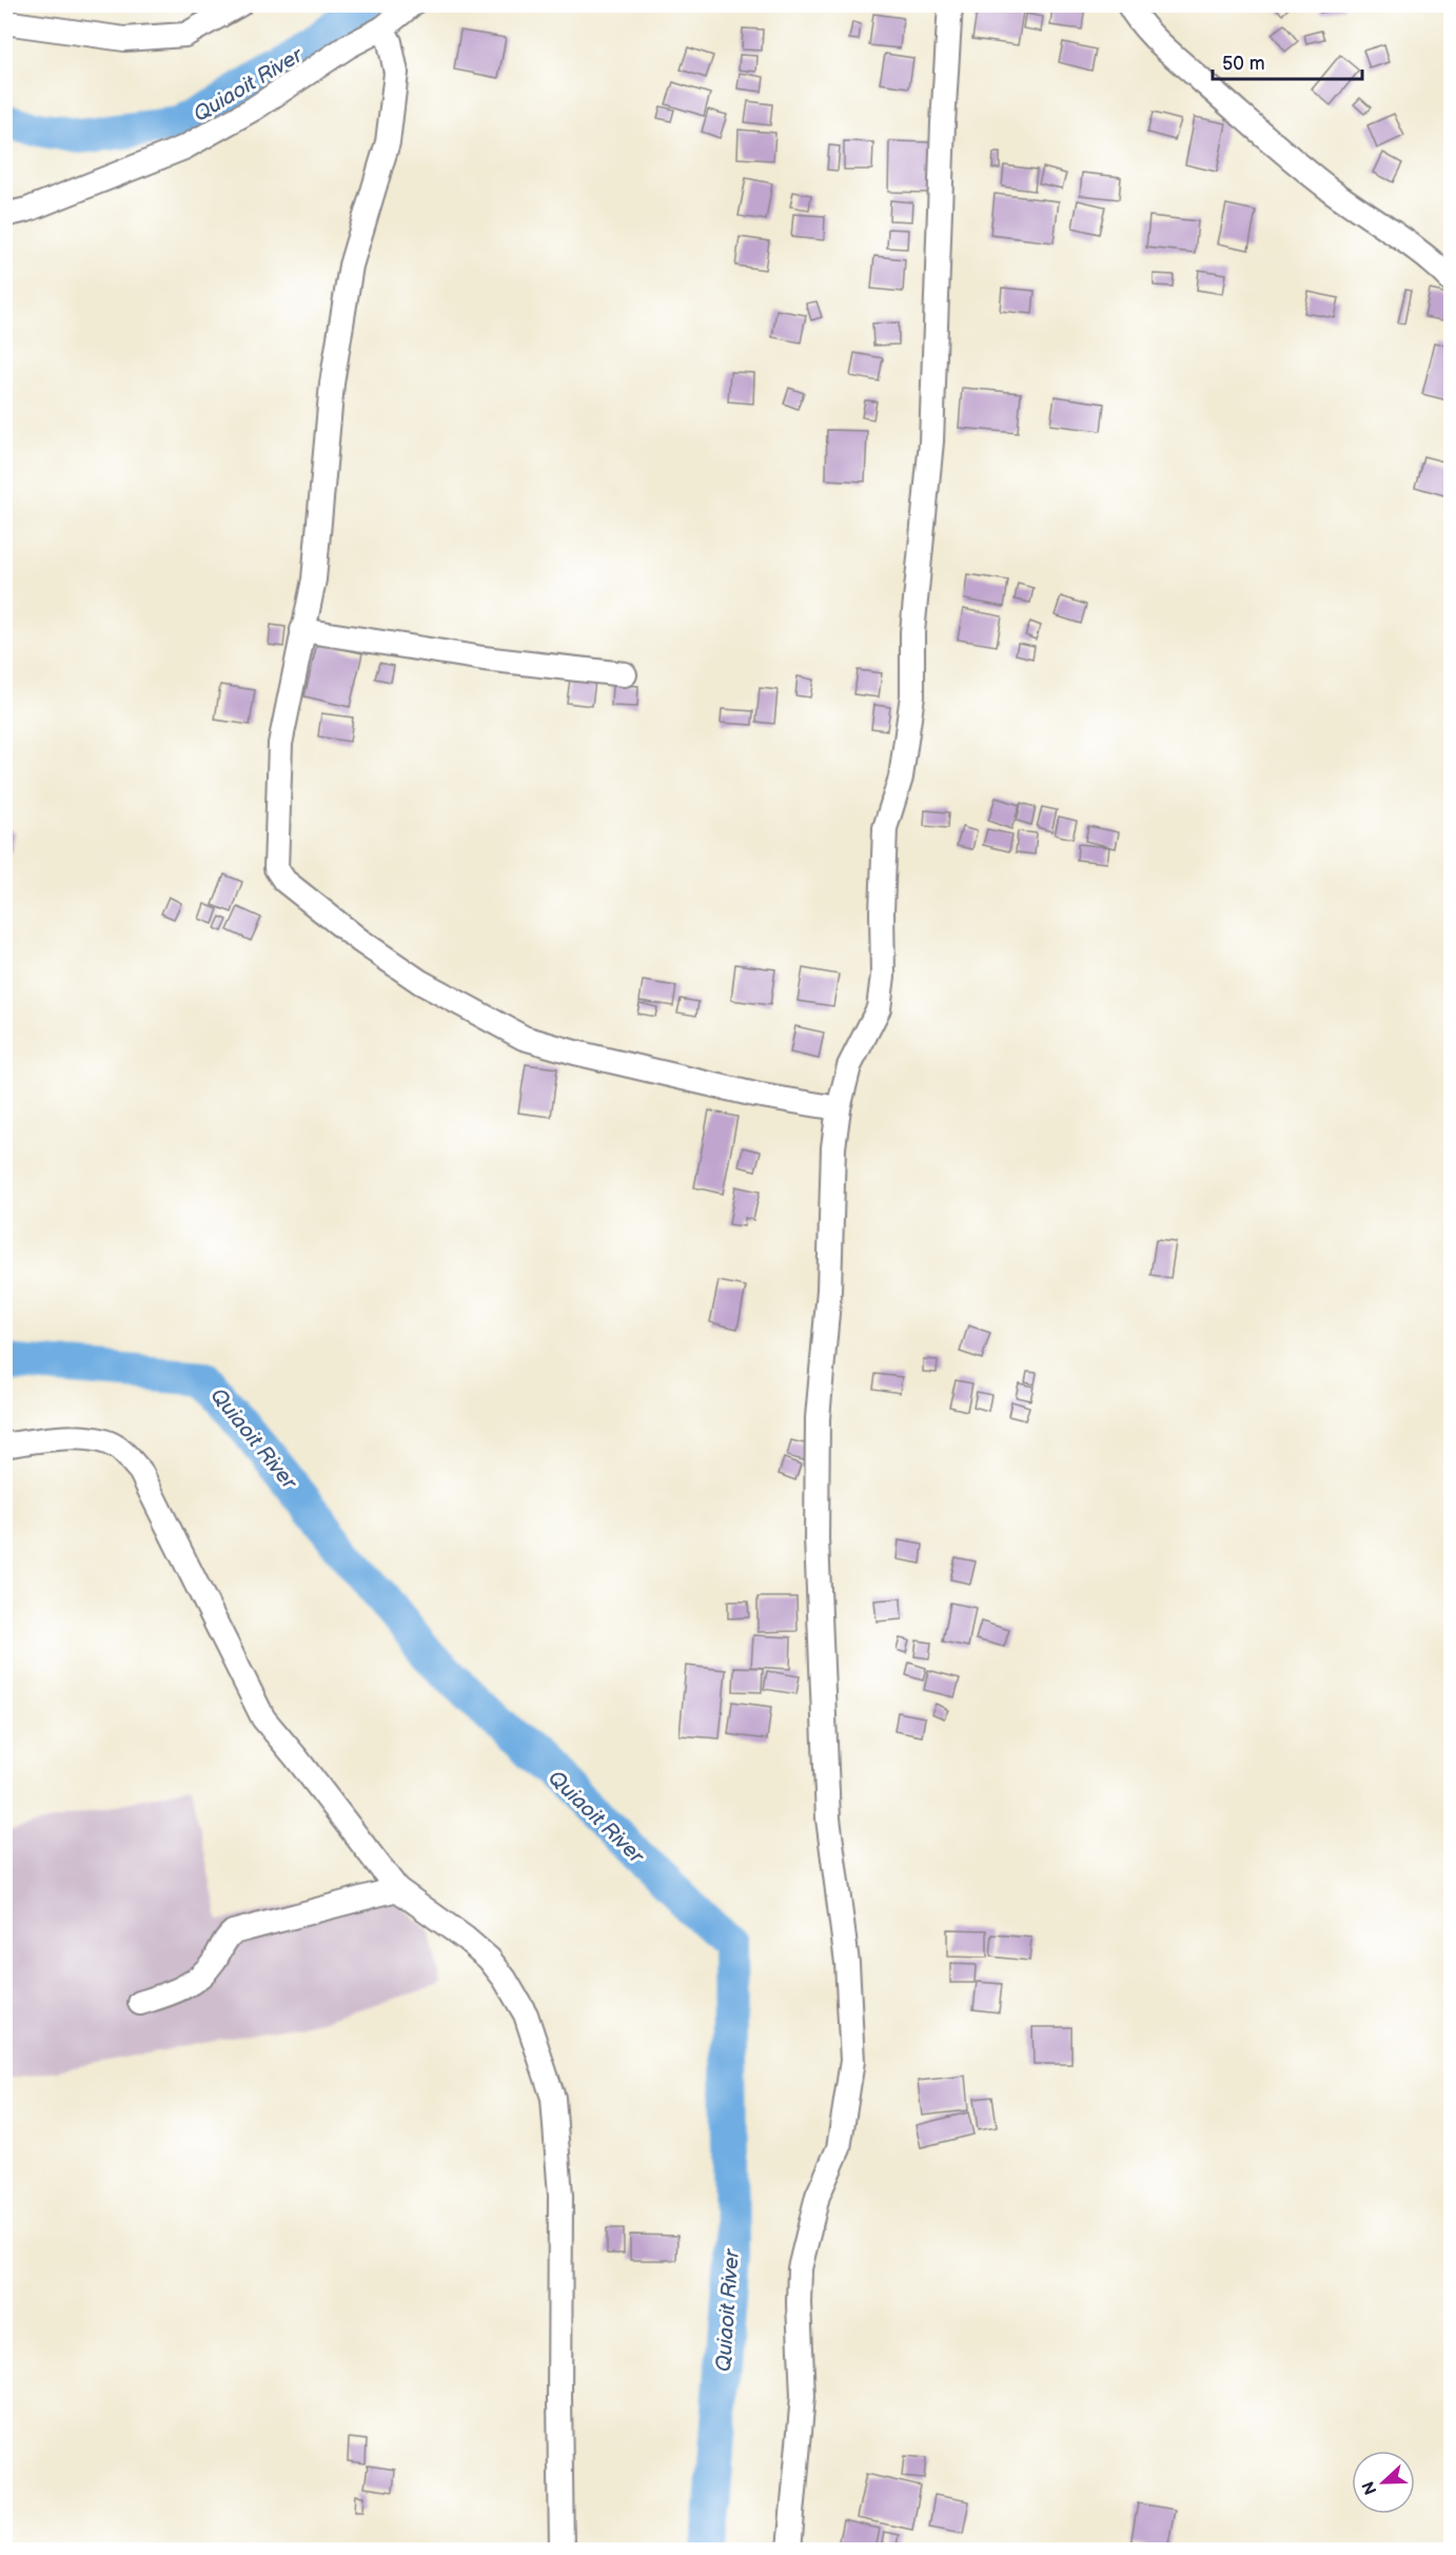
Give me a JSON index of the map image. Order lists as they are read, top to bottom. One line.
{"water":["Quiaoit River"],"scale_bar":"50 m","north":"left"}
